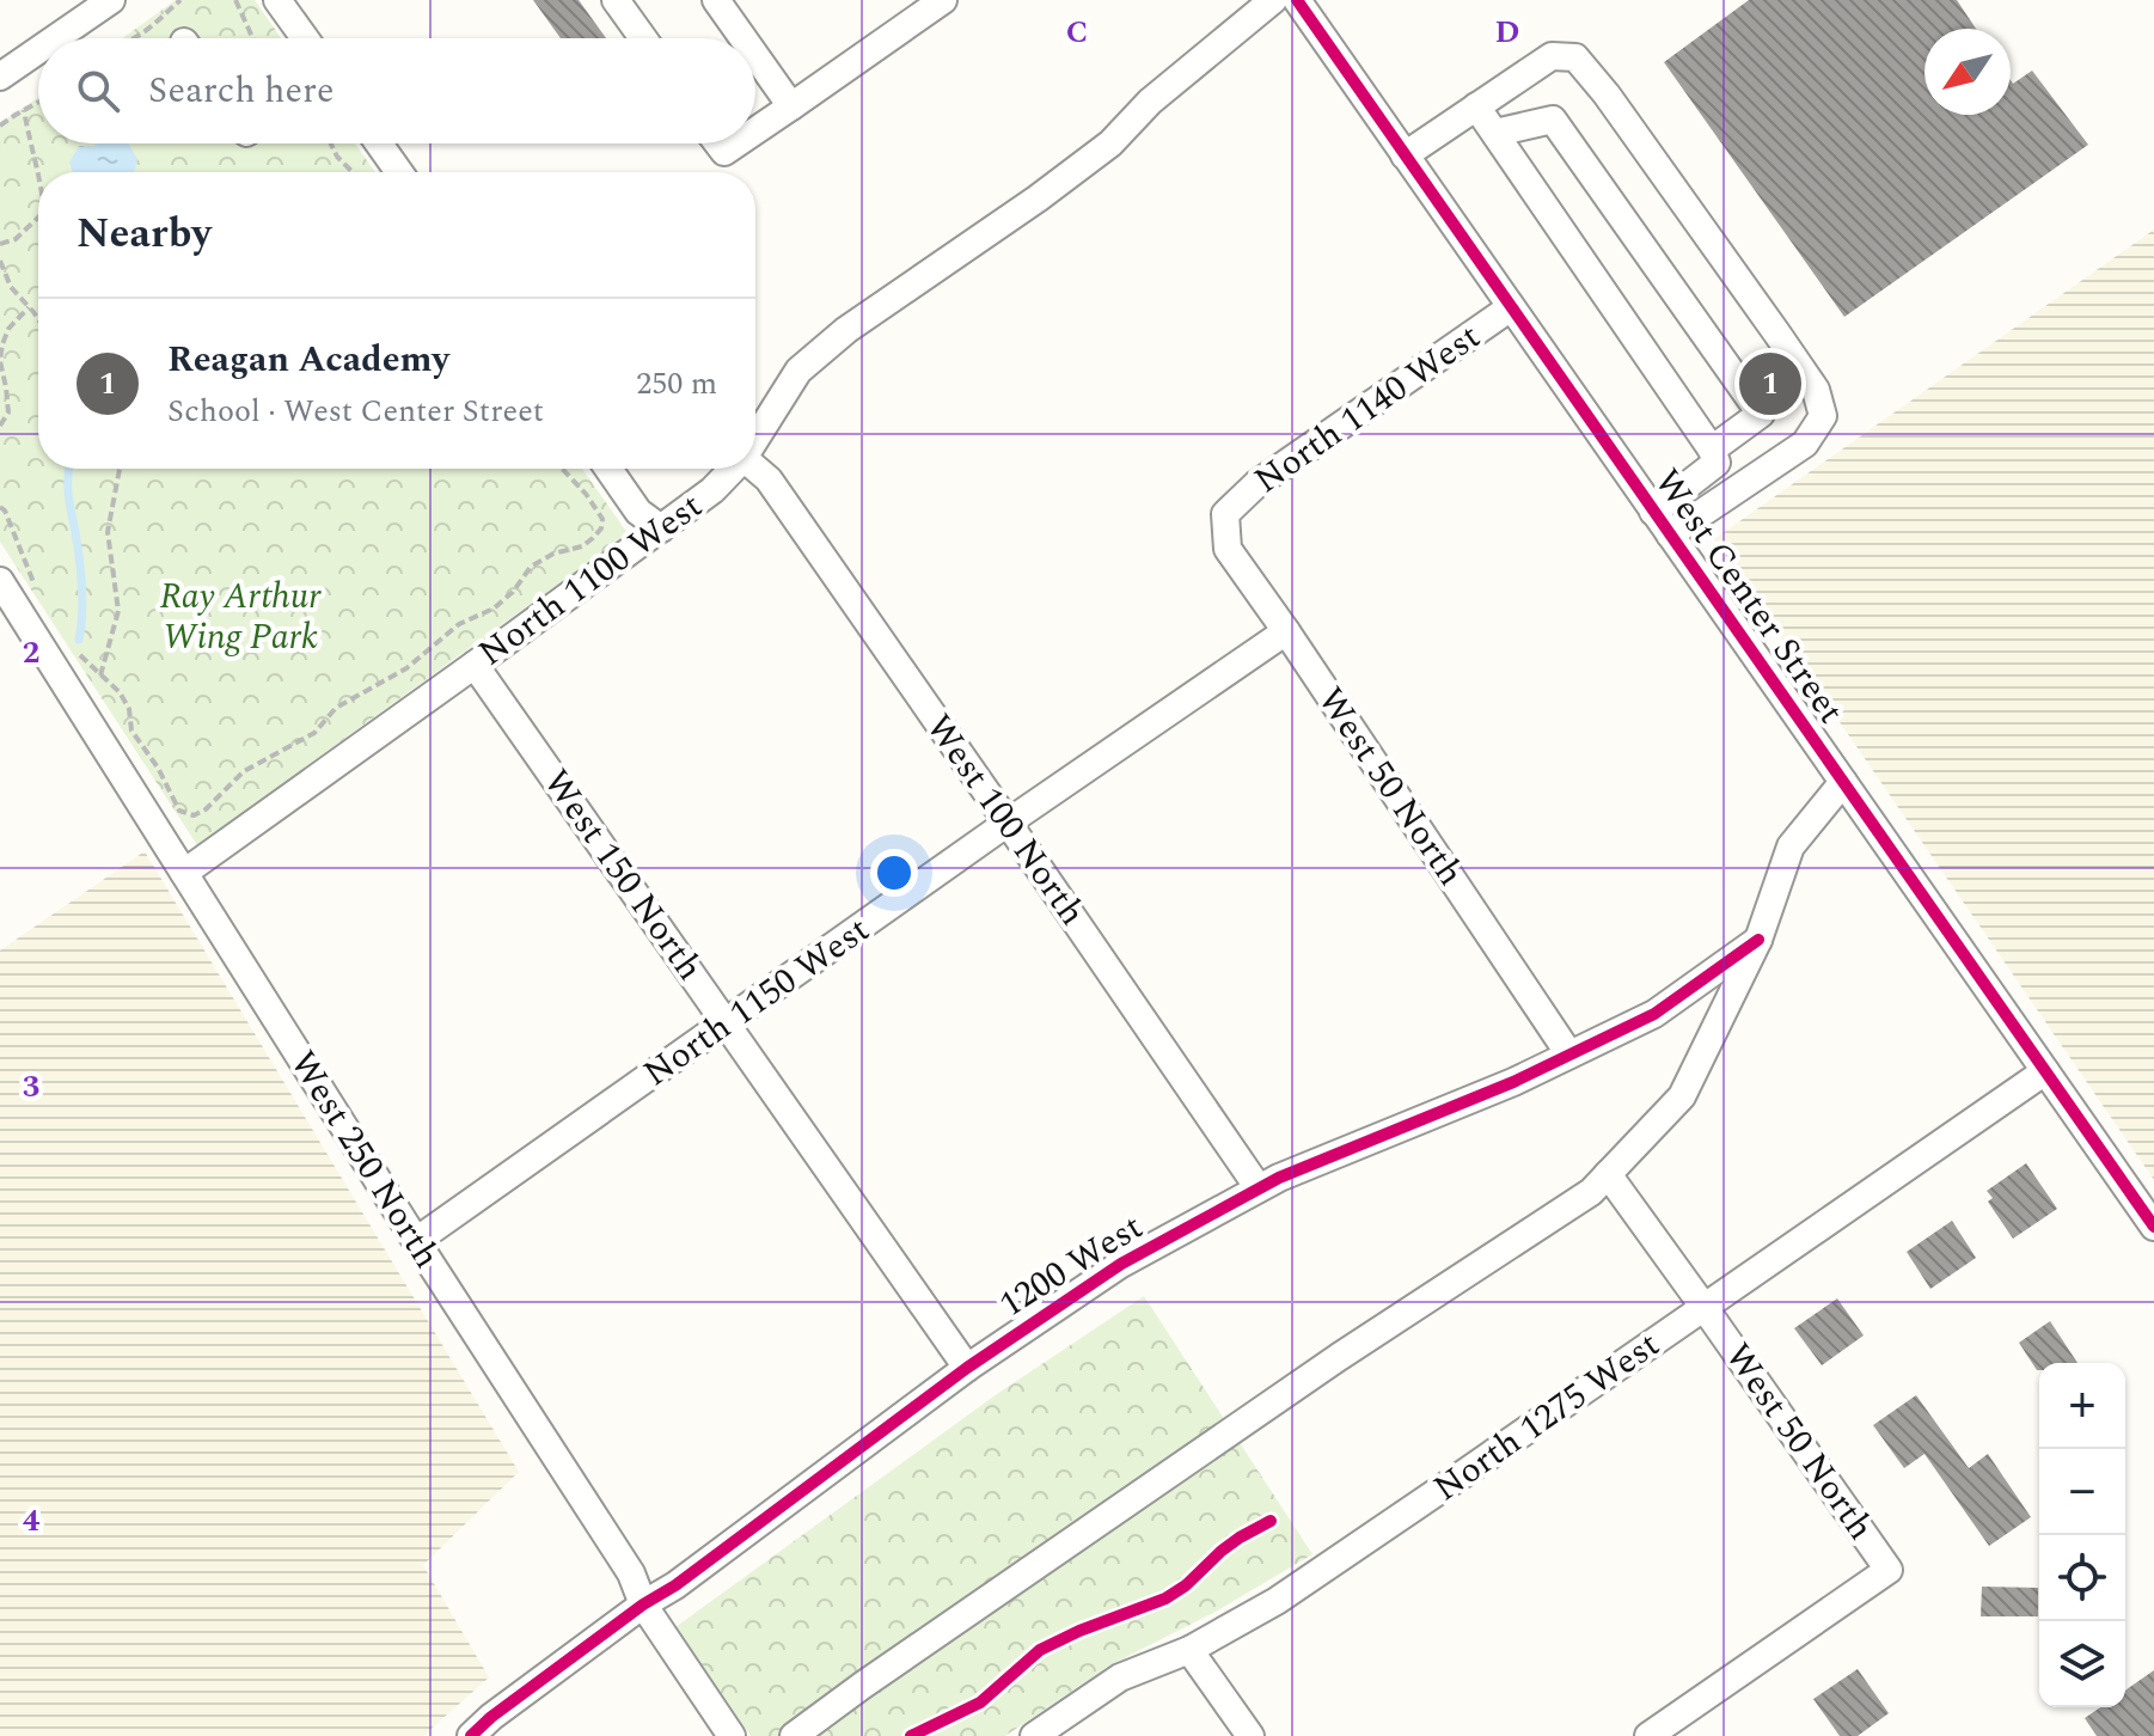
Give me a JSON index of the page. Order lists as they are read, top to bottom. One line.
{"streets":{"street":["North 1140 West","North 1100 West","West Center Street","West 50 North","West 100 North","West 150 North","North 1150 West","West 250 North","1200 West","North 1275 West"]},"crossings":[["North 1140 West","West Center Street"],["North 1140 West","West 50 North"],["North 1100 West","West 150 North"],["North 1100 West","West 250 North"],["West Center Street","North 1275 West"],["West 50 North","North 1150 West"],["West 50 North","1200 West"],["West 50 North","North 1275 West"],["West 100 North","North 1150 West"],["West 100 North","1200 West"],["West 150 North","North 1150 West"],["West 150 North","1200 West"],["North 1150 West","West 250 North"],["West 250 North","1200 West"]],"parks":["Ray Arthur Wing Park"],"north":"bottom left","page":{"search":"Search here","heading":"Nearby","list":[{"mark":"1","name":"Reagan Academy","note":"School · West Center Street","value":"250 m"}],"pins":"1","map_buttons":["+","−"]},"grid":{"columns":["C","D"],"rows":["2","3","4"]}}
